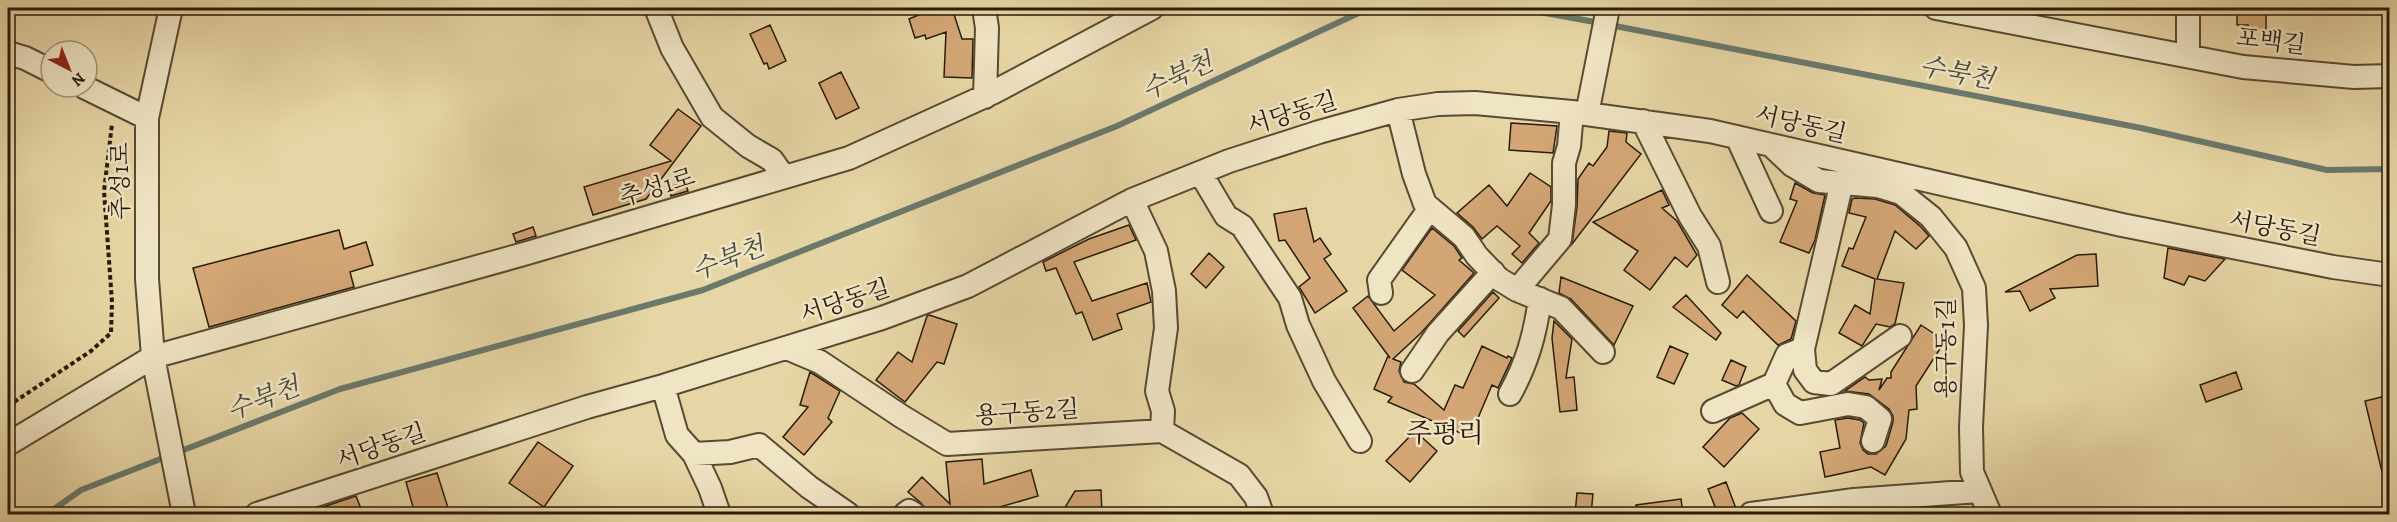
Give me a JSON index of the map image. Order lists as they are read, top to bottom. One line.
{"streets":{"street":["포백길","서당동길","추성1로","용구동1길","용구동2길"]},"crossings":[["서당동길","용구동1길"],["서당동길","용구동2길"]],"districts":["주평리"],"water":["수북천"],"north":"bottom right"}
